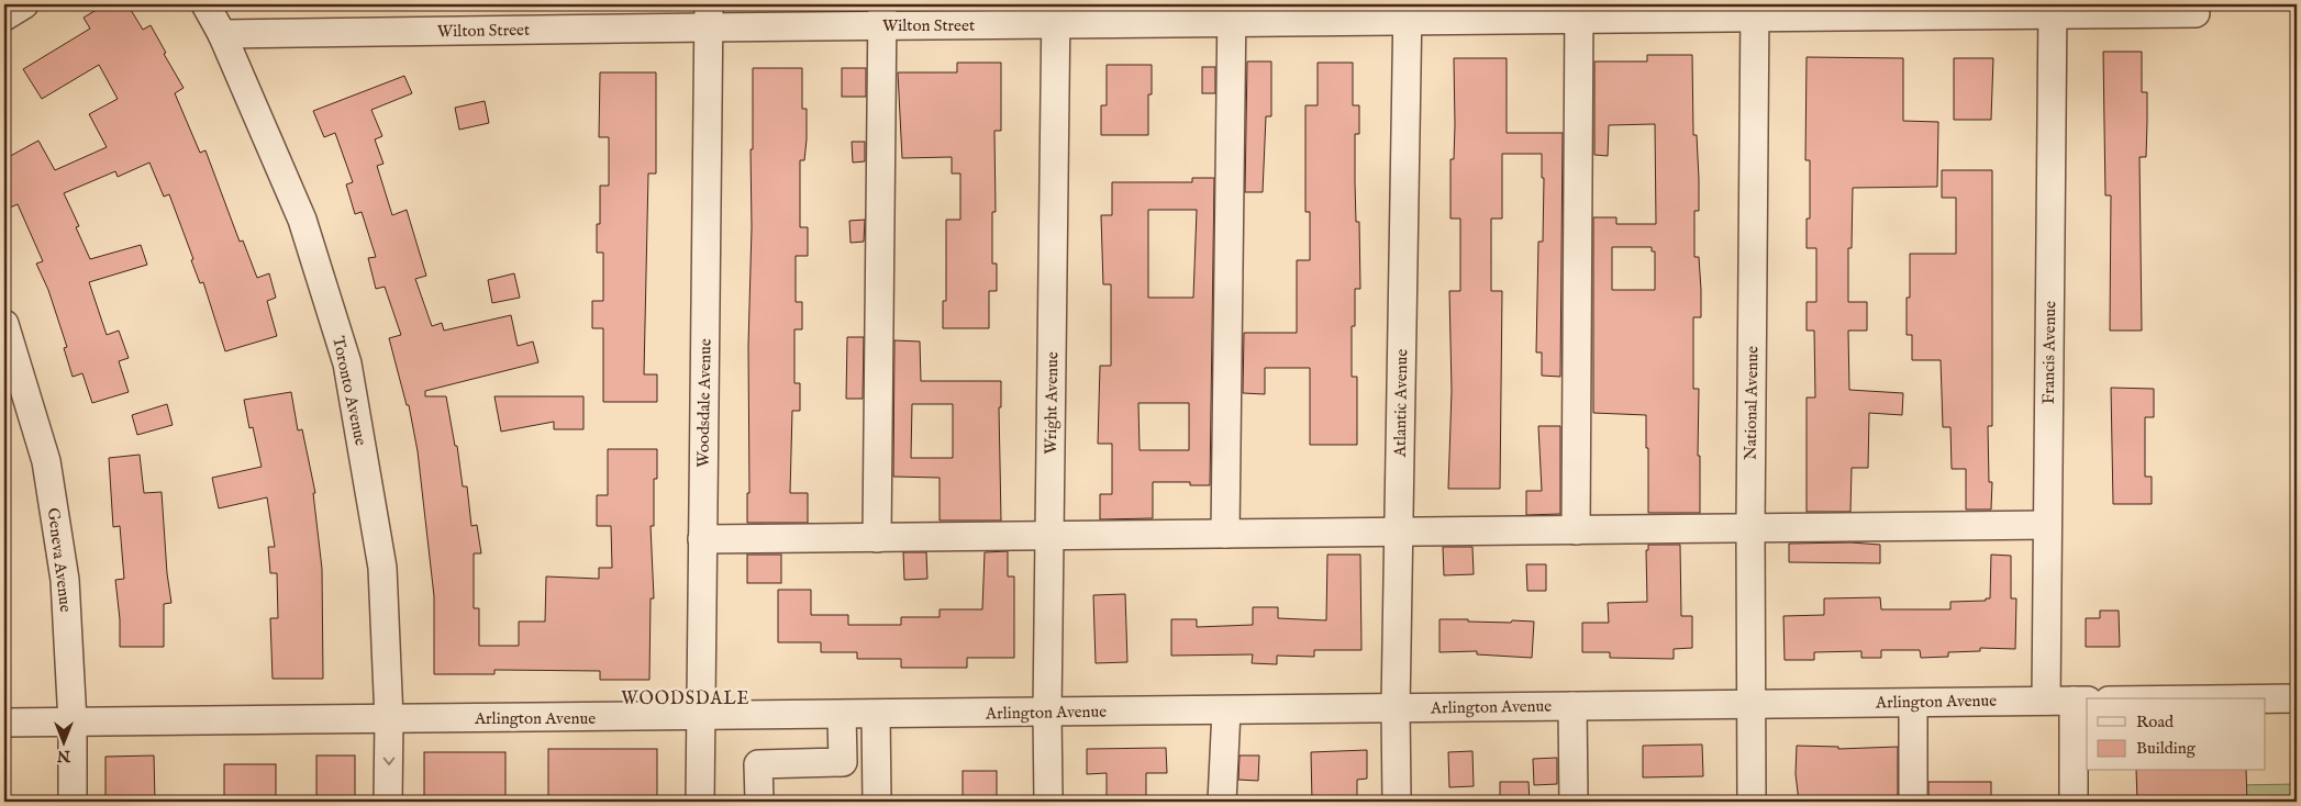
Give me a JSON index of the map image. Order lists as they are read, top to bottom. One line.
{"streets":{"street":["Wilton Street","Francis Avenue","Toronto Avenue","Woodsdale Avenue","Wright Avenue","Atlantic Avenue","National Avenue","Geneva Avenue","Arlington Avenue"]},"crossings":[["Wilton Street","Francis Avenue"],["Wilton Street","Toronto Avenue"],["Wilton Street","Woodsdale Avenue"],["Wilton Street","Wright Avenue"],["Wilton Street","Atlantic Avenue"],["Wilton Street","National Avenue"],["Francis Avenue","Arlington Avenue"],["Toronto Avenue","Arlington Avenue"],["Woodsdale Avenue","Arlington Avenue"],["Wright Avenue","Arlington Avenue"],["Atlantic Avenue","Arlington Avenue"],["National Avenue","Arlington Avenue"],["Geneva Avenue","Arlington Avenue"]],"districts":["WOODSDALE"],"legend":["Road","Building"],"north":"bottom"}
